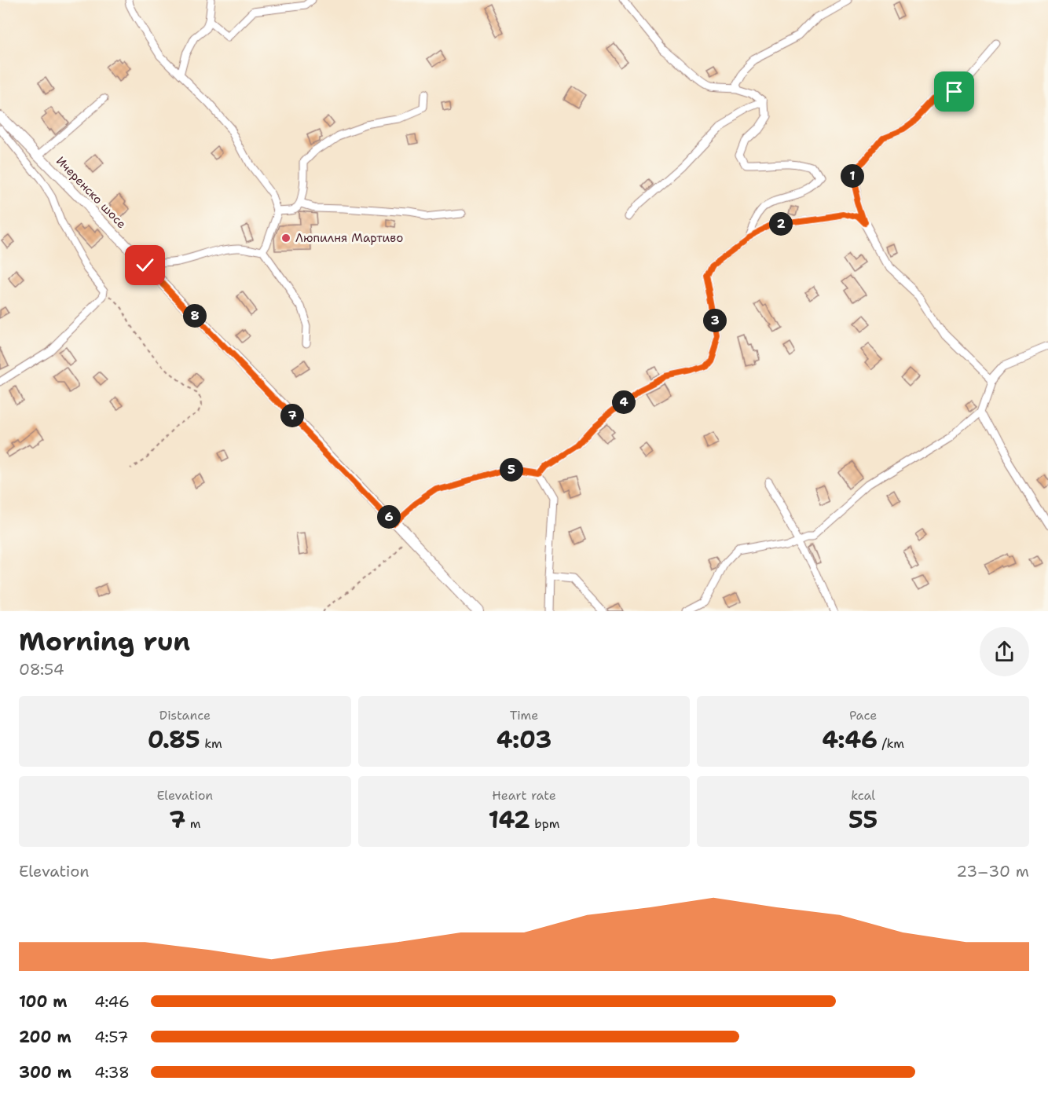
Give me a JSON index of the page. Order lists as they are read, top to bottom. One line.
{"streets":{"street":["Ичеренско шосе"]},"places":["Люпилня Мартиво"],"page":{"pins":["1","2","8","3","4","7","5","6"],"heading":["Morning run","08:54"],"stats":[["Distance","0.85 km"],["Time","4:03"],["Pace","4:46 /km"],["Elevation","7 m"],["Heart rate","142 bpm"],["kcal","55"]],"chart":["Elevation","23–30 m"],"list":[{"name":"100 m","note":"4:46"},{"name":"200 m","note":"4:57"},{"name":"300 m","note":"4:38"}]}}
